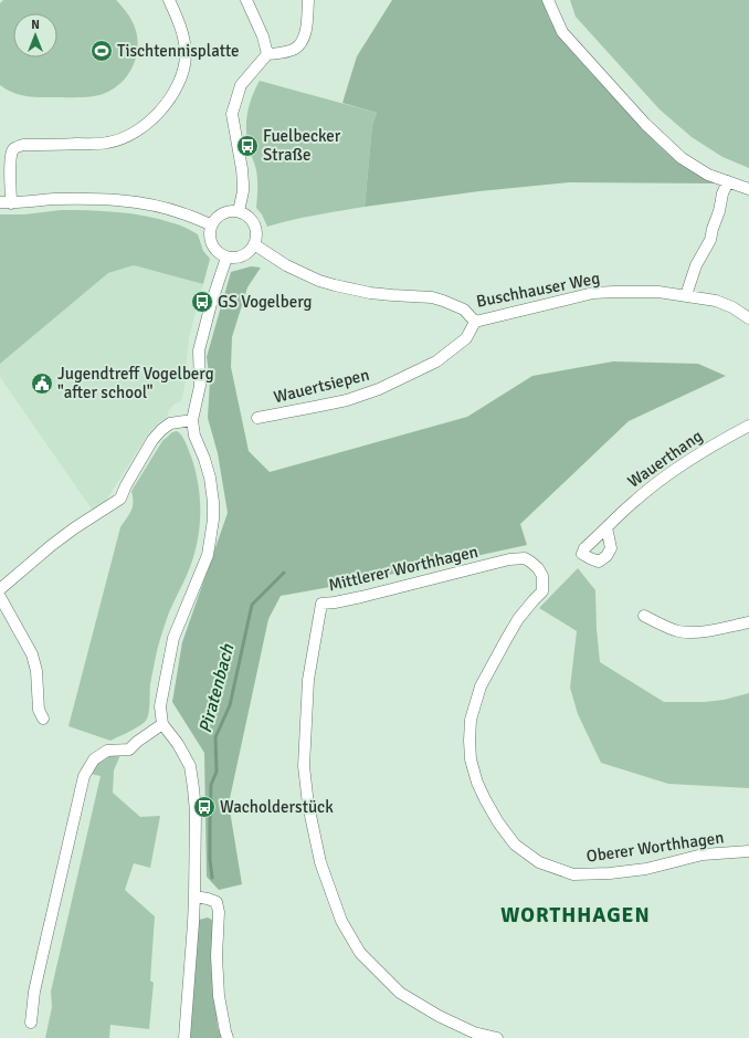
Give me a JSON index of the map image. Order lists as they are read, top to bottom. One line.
{"streets":{"street":["Buschhauser Weg","Wauertsiepen","Wauerthang","Mittlerer Worthhagen","Oberer Worthhagen"]},"crossings":[["Buschhauser Weg","Wauertsiepen"],["Mittlerer Worthhagen","Oberer Worthhagen"]],"districts":["WORTHHAGEN"],"water":["Piratenbach"],"places":{"sports":["Tischtennisplatte"],"bus stop":["Fuelbecker Straße","GS Vogelberg","Wacholderstück"],"public building":["Jugendtreff Vogelberg \"after school\""]},"north":"top"}
